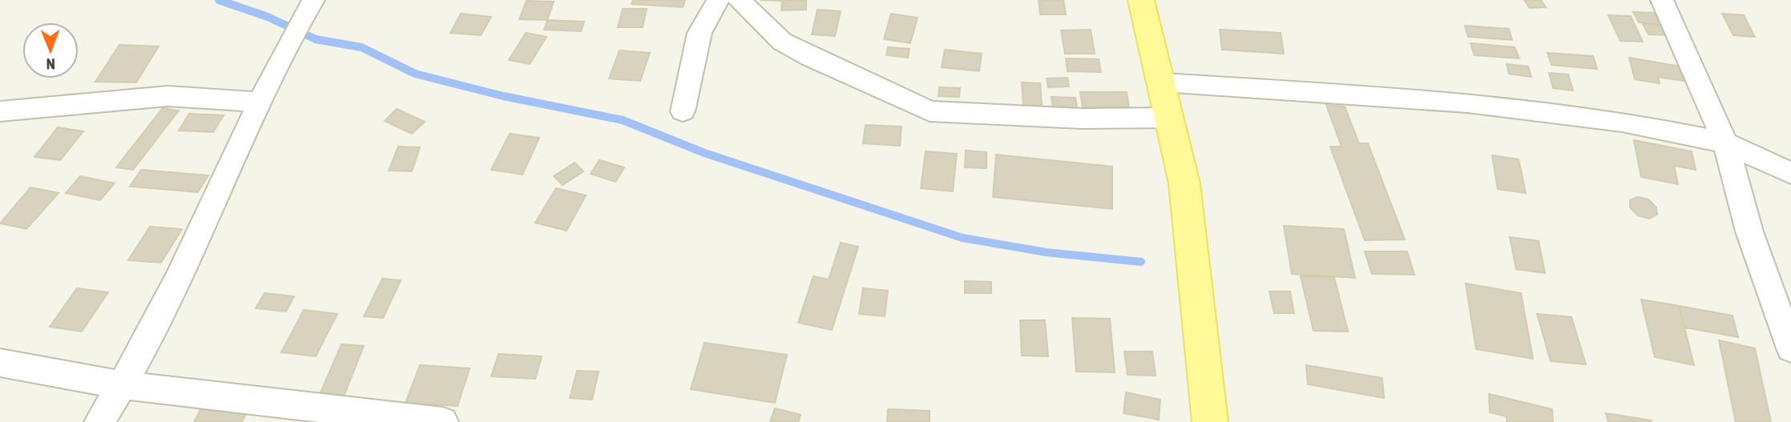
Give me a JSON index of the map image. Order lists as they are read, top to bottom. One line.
{"north":"bottom"}
